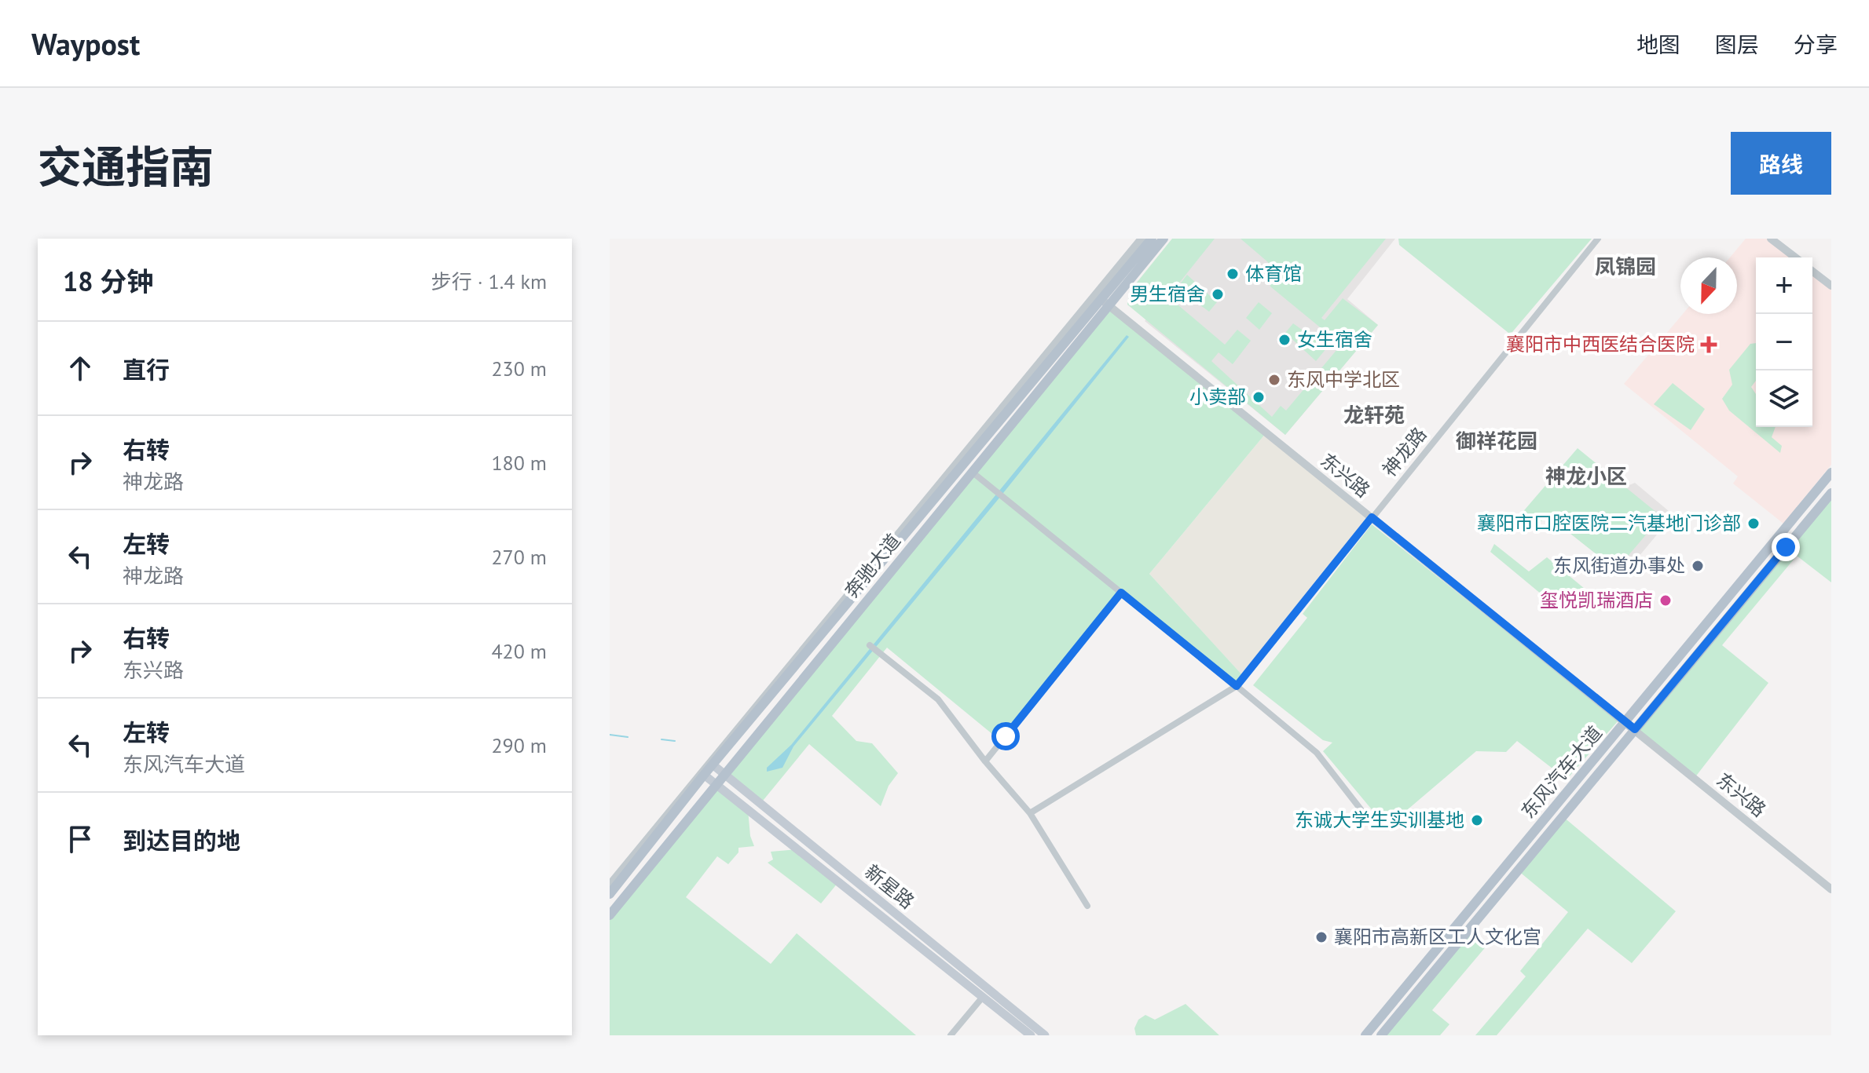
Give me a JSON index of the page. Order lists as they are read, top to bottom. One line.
{"streets":{"main road":["奔驰大道","东风汽车大道","新星路"],"street":["神龙路","东兴路"]},"crossings":[["神龙路","东兴路"],["东兴路","奔驰大道"],["东兴路","东风汽车大道"],["奔驰大道","新星路"]],"districts":["凤锦园","龙轩苑","御祥花园","神龙小区"],"places":{"other":["体育馆","男生宿舍","女生宿舍","东风中学北区","小卖部","襄阳市口腔医院二汽基地门诊部","东风街道办事处","玺悦凯瑞酒店","东诚大学生实训基地","襄阳市高新区工人文化宫"],"health":["襄阳市中西医结合医院"]},"north":"bottom","page":{"header":"Waypost","nav":["地图","图层","分享"],"title":"交通指南","buttons":"路线","heading":["18 分钟","步行 · 1.4 km"],"map_buttons":["+","−"],"list":[["直行","230 m"],["右转","神龙路","180 m"],["左转","神龙路","270 m"],["右转","东兴路","420 m"],["左转","东风汽车大道","290 m"],"到达目的地"]}}
